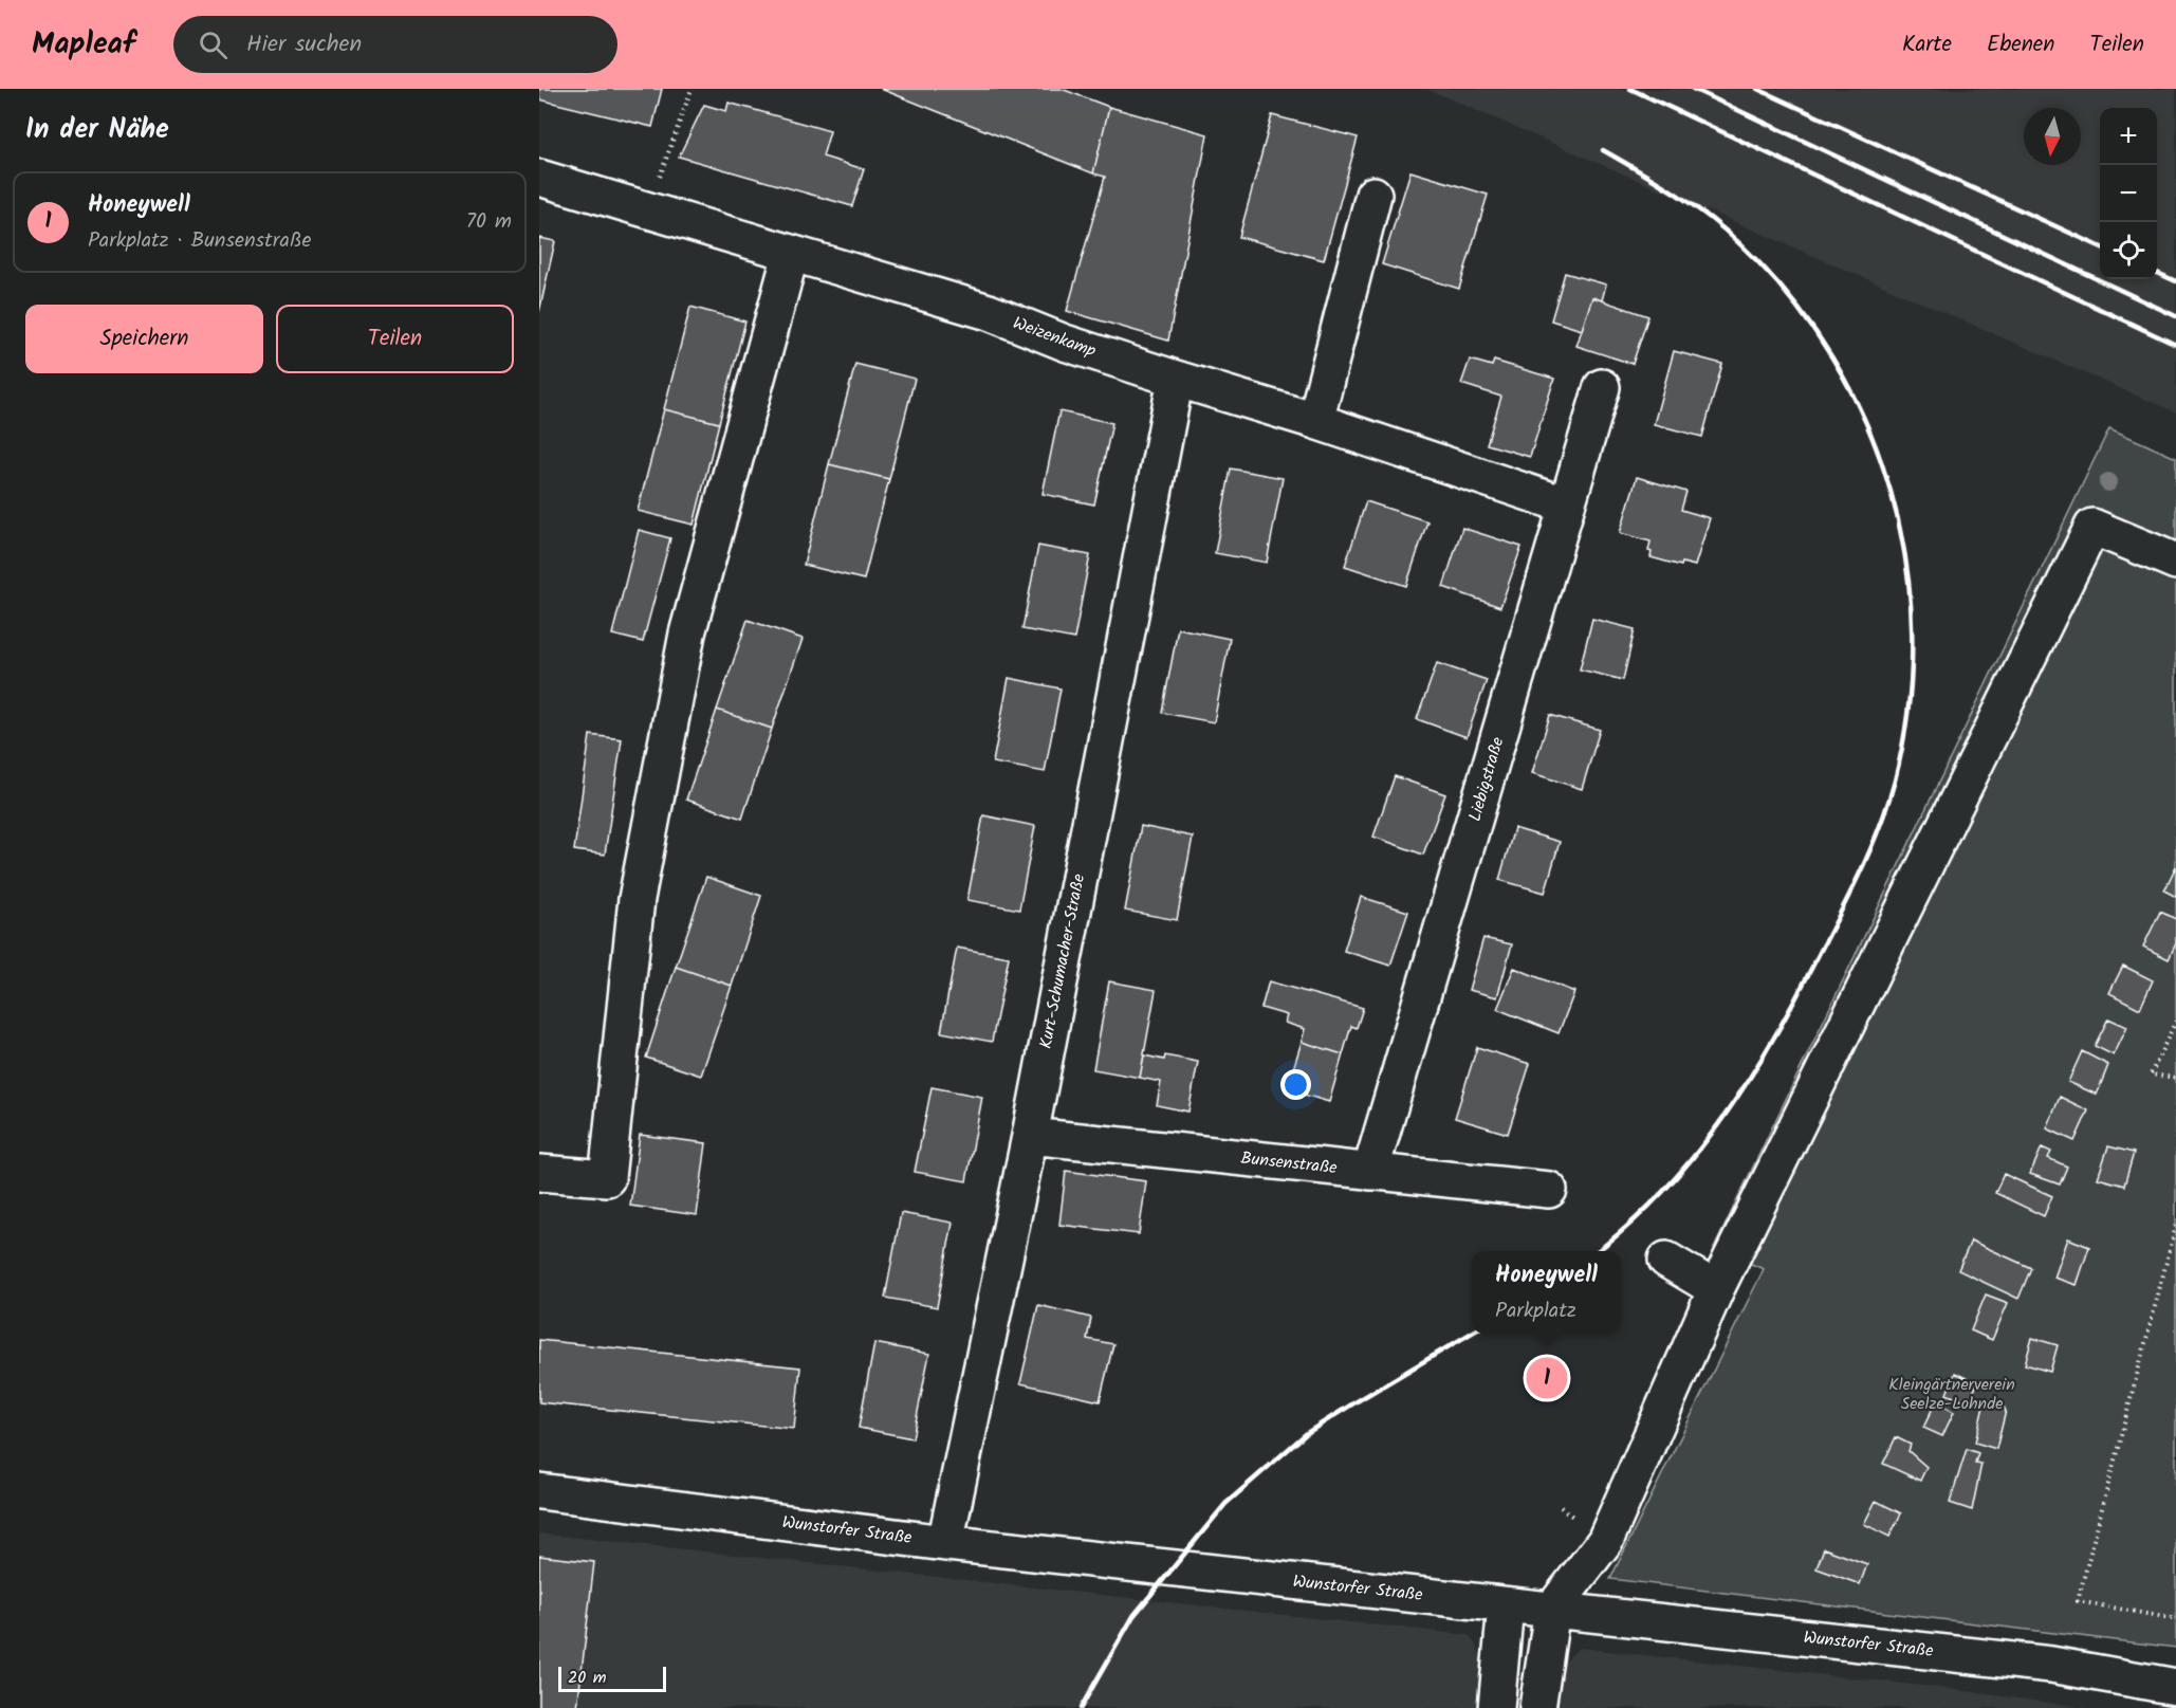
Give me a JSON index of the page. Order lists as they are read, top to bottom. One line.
{"streets":{"street":["Weizenkamp","Liebigstraße","Kurt-Schumacher-Straße","Bunsenstraße","Wunstorfer Straße"]},"crossings":[["Weizenkamp","Liebigstraße"],["Weizenkamp","Kurt-Schumacher-Straße"],["Liebigstraße","Bunsenstraße"],["Kurt-Schumacher-Straße","Bunsenstraße"],["Kurt-Schumacher-Straße","Wunstorfer Straße"]],"parks":["Kleingärtnerverein Seelze-Lohnde"],"scale_bar":"20 m","north":"bottom","page":{"header":"Mapleaf","search":"Hier suchen","nav":["Karte","Ebenen","Teilen"],"heading":"In der Nähe","map_buttons":["+","−"],"list":[{"mark":"1","name":"Honeywell","note":"Parkplatz · Bunsenstraße","value":"70 m"}],"buttons":["Speichern","Teilen"],"popup":["Honeywell","Parkplatz"],"pins":"1","scale":"20 m"}}
